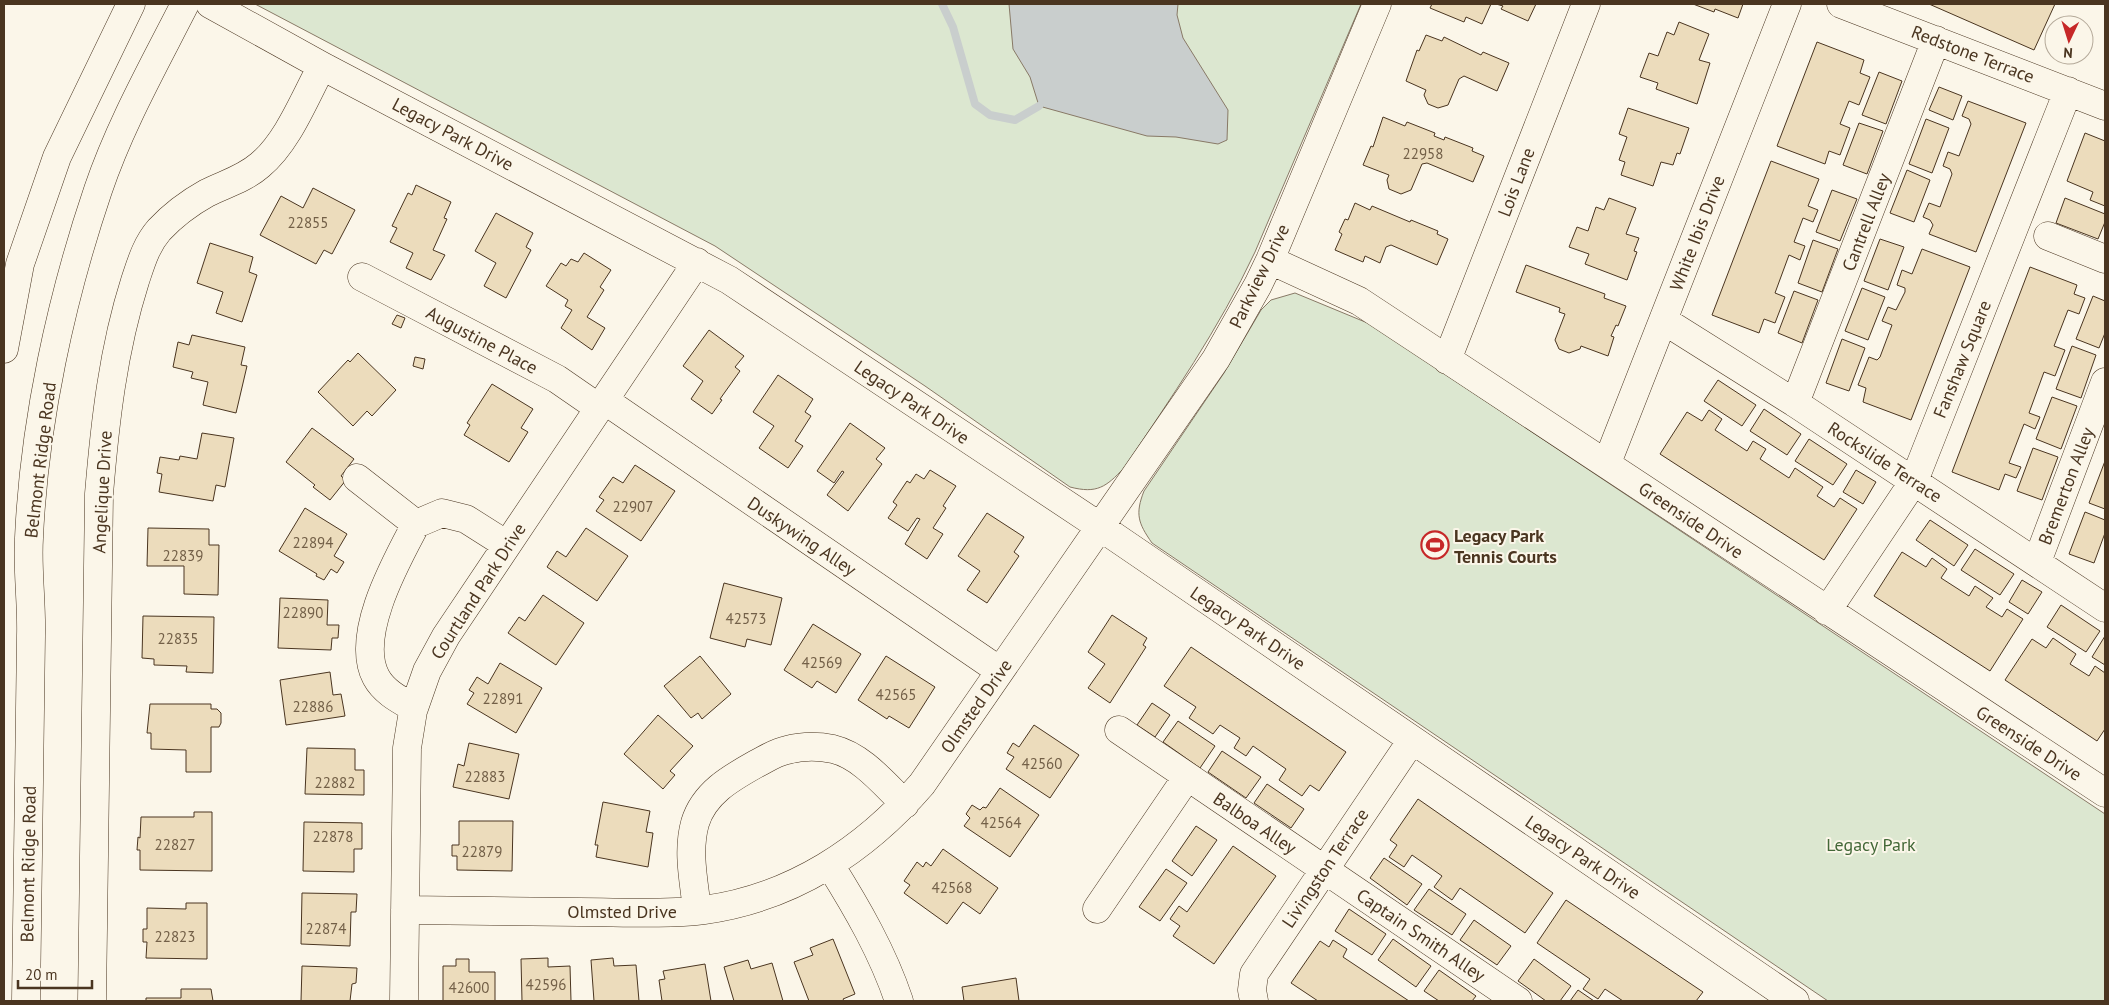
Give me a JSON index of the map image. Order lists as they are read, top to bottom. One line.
{"streets":{"street":["Redstone Terrace","Legacy Park Drive","Lois Lane","Cantrell Alley","White Ibis Drive","Parkview Drive","Augustine Place","Fanshaw Square","Belmont Ridge Road","Rockslide Terrace","Bremerton Alley","Angelique Drive","Greenside Drive","Duskywing Alley","Courtland Park Drive","Olmsted Drive","Balboa Alley","Livingston Terrace","Captain Smith Alley"]},"crossings":[["Redstone Terrace","Cantrell Alley"],["Redstone Terrace","Fanshaw Square"],["Legacy Park Drive","Parkview Drive"],["Legacy Park Drive","Angelique Drive"],["Legacy Park Drive","Olmsted Drive"],["Legacy Park Drive","Livingston Terrace"],["Lois Lane","Greenside Drive"],["Cantrell Alley","Rockslide Terrace"],["White Ibis Drive","Rockslide Terrace"],["White Ibis Drive","Greenside Drive"],["Parkview Drive","Greenside Drive"],["Parkview Drive","Olmsted Drive"],["Augustine Place","Duskywing Alley"],["Augustine Place","Courtland Park Drive"],["Fanshaw Square","Rockslide Terrace"],["Fanshaw Square","Greenside Drive"],["Rockslide Terrace","Bremerton Alley"],["Duskywing Alley","Courtland Park Drive"],["Duskywing Alley","Olmsted Drive"],["Courtland Park Drive","Olmsted Drive"],["Balboa Alley","Livingston Terrace"],["Balboa Alley","Captain Smith Alley"],["Livingston Terrace","Captain Smith Alley"]],"parks":["Legacy Park"],"places":{"sports":["Legacy Park Tennis Courts"]},"house_numbers":["22958","22855","22907","22894","22839","22890","42573","22835","42569","42565","22891","22886","42560","22883","22882","42564","22878","22827","22879","42568","22874","22823","42596","42600"],"scale_bar":"20 m","north":"bottom"}
